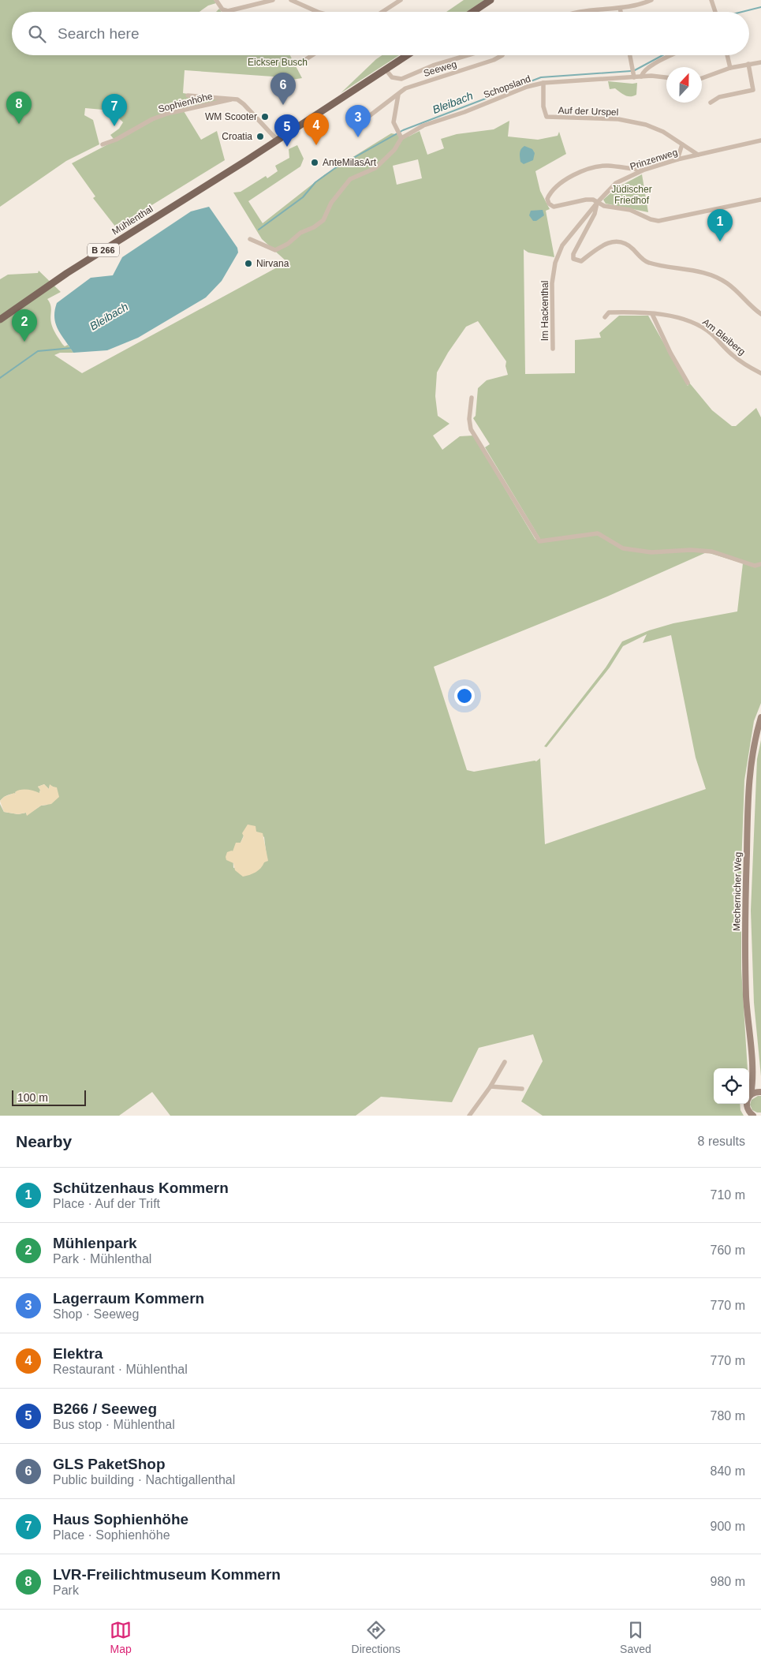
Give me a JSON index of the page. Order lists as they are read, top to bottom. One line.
{"streets":{"main road":["Mühlenthal","B 266"],"street":["Seeweg","Schopsland","Sophienhöhe","Auf der Urspel","Prinzenweg","Im Hackenthal","Am Bleiberg","Mechernicher Weg"]},"crossings":[["Schopsland","Auf der Urspel"],["Auf der Urspel","Prinzenweg"],["Prinzenweg","Im Hackenthal"],["Mühlenthal","B 266"]],"water":["Bleibach"],"parks":["Eickser Busch","Jüdischer Friedhof"],"places":["WM Scooter","Croatia","AnteMilasArt","Nirvana"],"scale_bar":"100 m","north":"top","page":{"search":"Search here","pins":["6","8","7","3","4","5","1","2"],"scale":"100 m","heading":["Nearby","8 results"],"list":[{"mark":"1","name":"Schützenhaus Kommern","note":"Place · Auf der Trift","value":"710 m"},{"mark":"2","name":"Mühlenpark","note":"Park · Mühlenthal","value":"760 m"},{"mark":"3","name":"Lagerraum Kommern","note":"Shop · Seeweg","value":"770 m"},{"mark":"4","name":"Elektra","note":"Restaurant · Mühlenthal","value":"770 m"},{"mark":"5","name":"B266 / Seeweg","note":"Bus stop · Mühlenthal","value":"780 m"},{"mark":"6","name":"GLS PaketShop","note":"Public building · Nachtigallenthal","value":"840 m"},{"mark":"7","name":"Haus Sophienhöhe","note":"Place · Sophienhöhe","value":"900 m"},{"mark":"8","name":"LVR-Freilichtmuseum Kommern","note":"Park","value":"980 m"}],"nav":["Map","Directions","Saved"]}}
